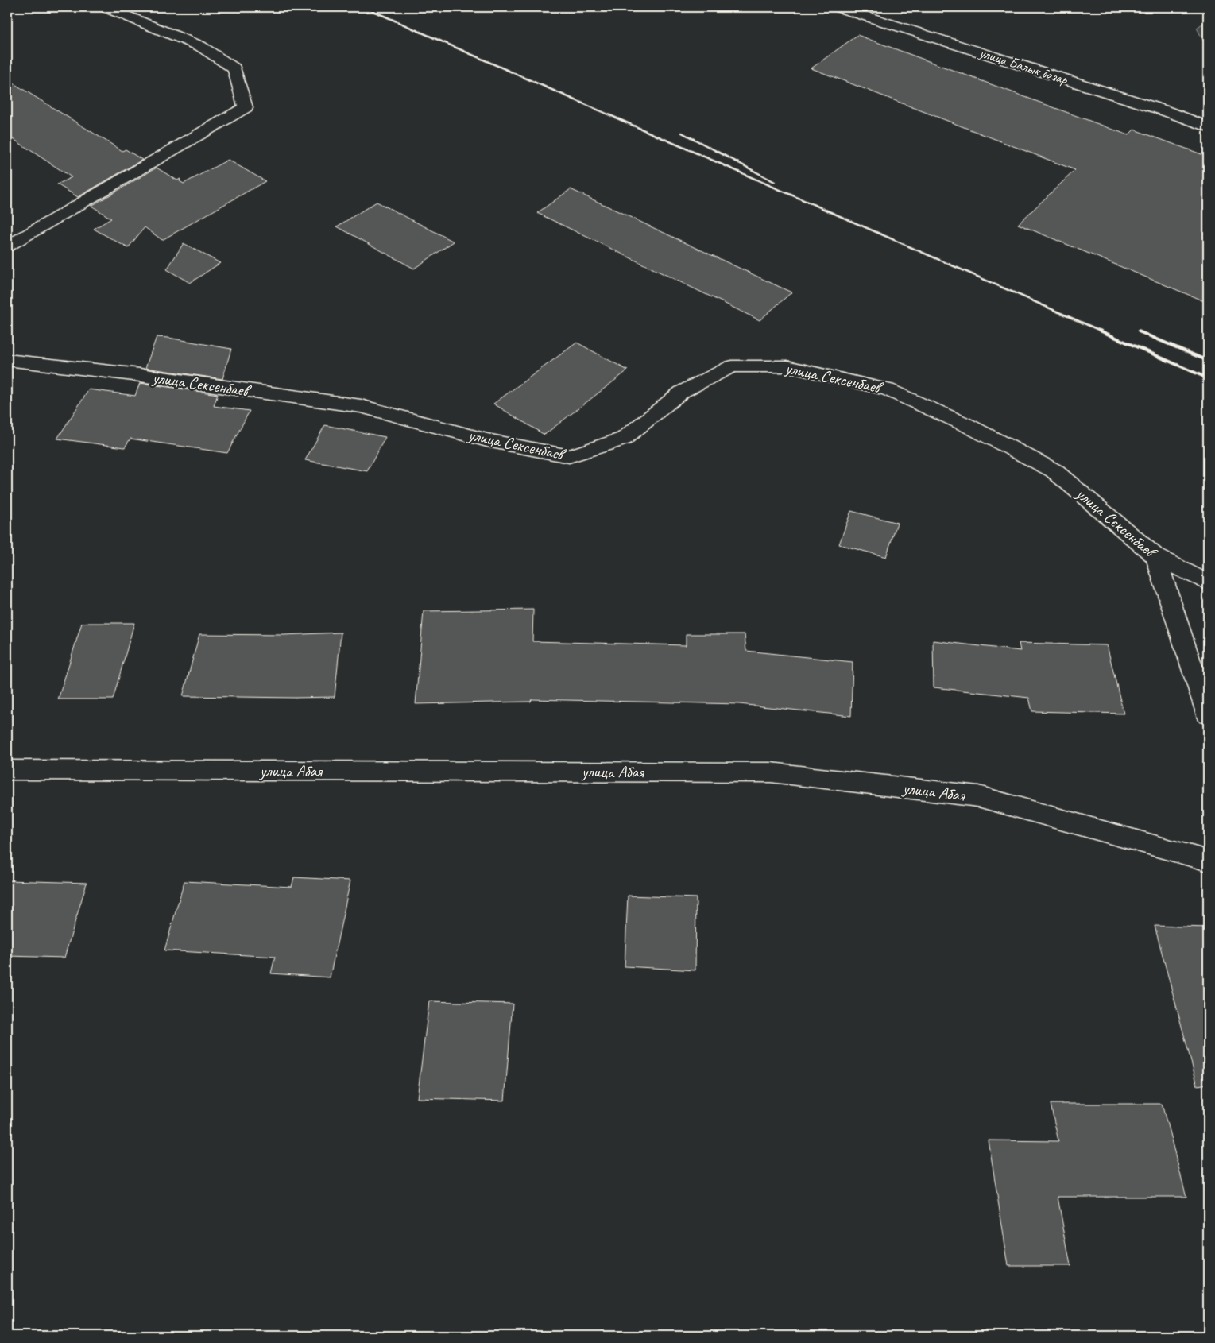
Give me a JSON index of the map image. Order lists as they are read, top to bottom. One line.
{"streets":{"street":["улица Балык базар","улица Сексенбаев","улица Абая"]}}
